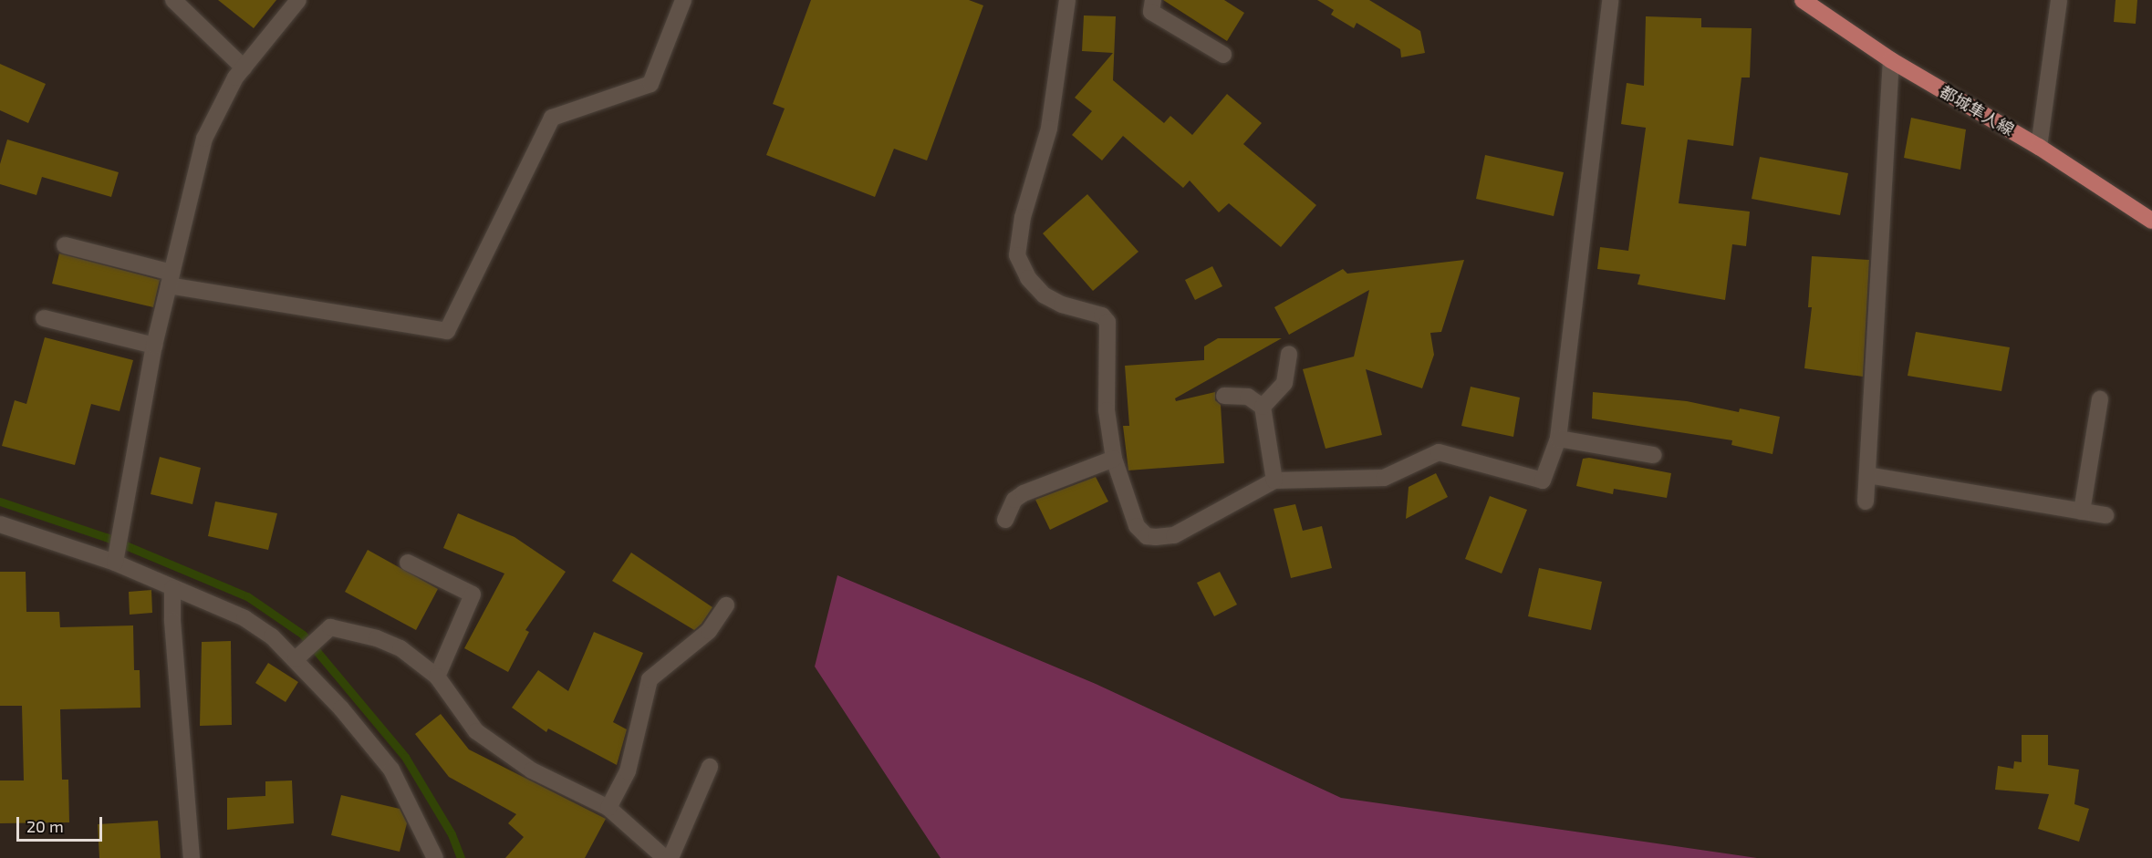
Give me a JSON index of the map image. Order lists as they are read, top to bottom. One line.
{"streets":{"main road":["都城隼人線"]},"scale_bar":"20 m"}
